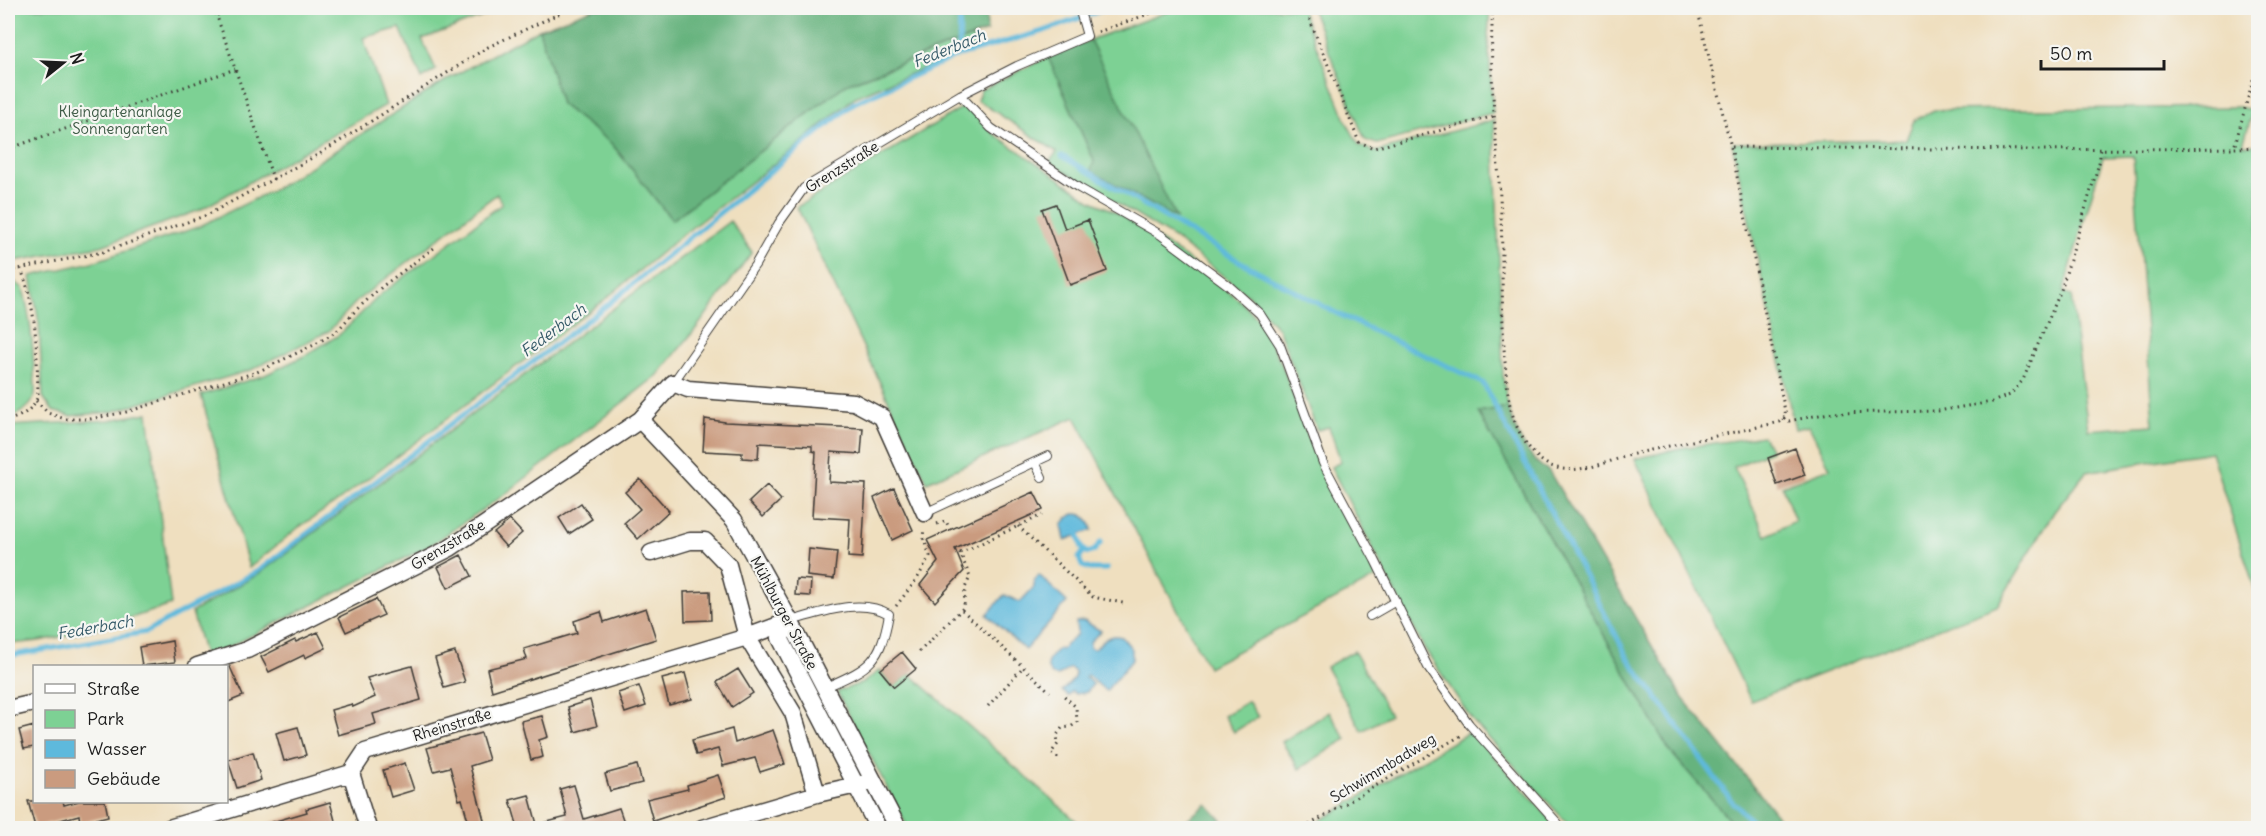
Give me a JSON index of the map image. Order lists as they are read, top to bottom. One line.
{"streets":{"street":["Grenzstraße","Mühlburger Straße","Rheinstraße"],"path":["Schwimmbadweg"]},"crossings":[["Grenzstraße","Mühlburger Straße"],["Mühlburger Straße","Rheinstraße"]],"water":["Federbach"],"parks":["Kleingartenanlage Sonnengarten"],"legend":["Straße","Park","Wasser","Gebäude"],"scale_bar":"50 m","north":"right"}
